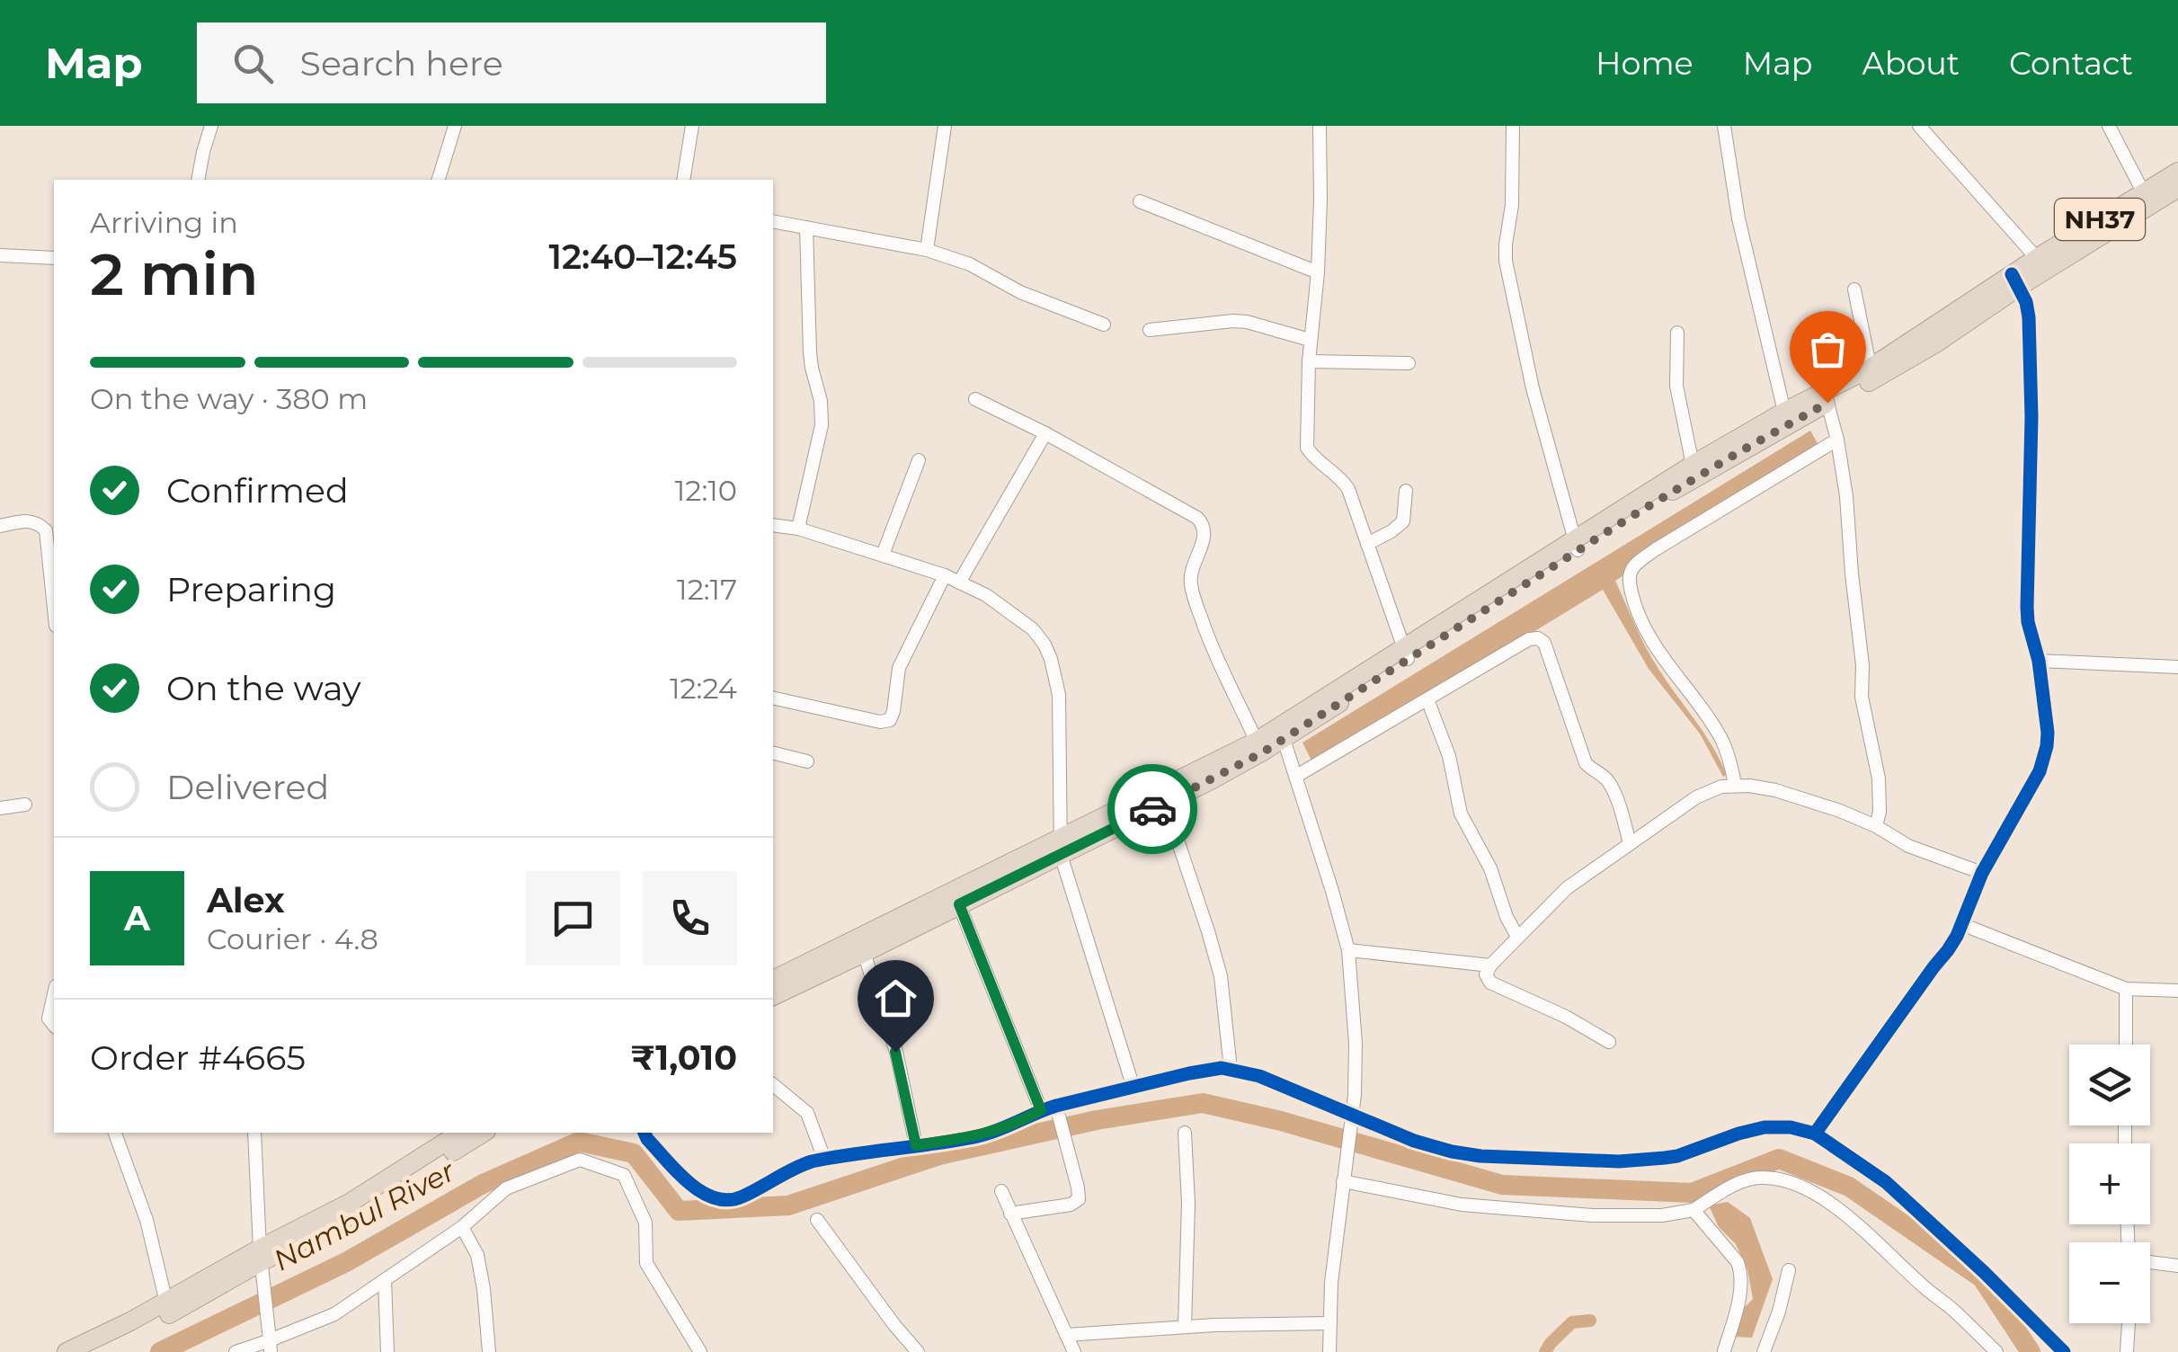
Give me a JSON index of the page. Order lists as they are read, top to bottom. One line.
{"streets":{"highway":["NH37"]},"water":["Nambul River"],"page":{"header":"Map","search":"Search here","nav":["Home","Map","About","Contact"],"heading":["2 min","Arriving in","12:40–12:45"],"panel":["Alex","Courier · 4.8","Order #4665","₹1,010"],"bar":"On the way · 380 m","list":[["Confirmed","12:10"],["Preparing","12:17"],["On the way","12:24"],"Delivered"],"round":"A","map_buttons":["+","−"]}}
